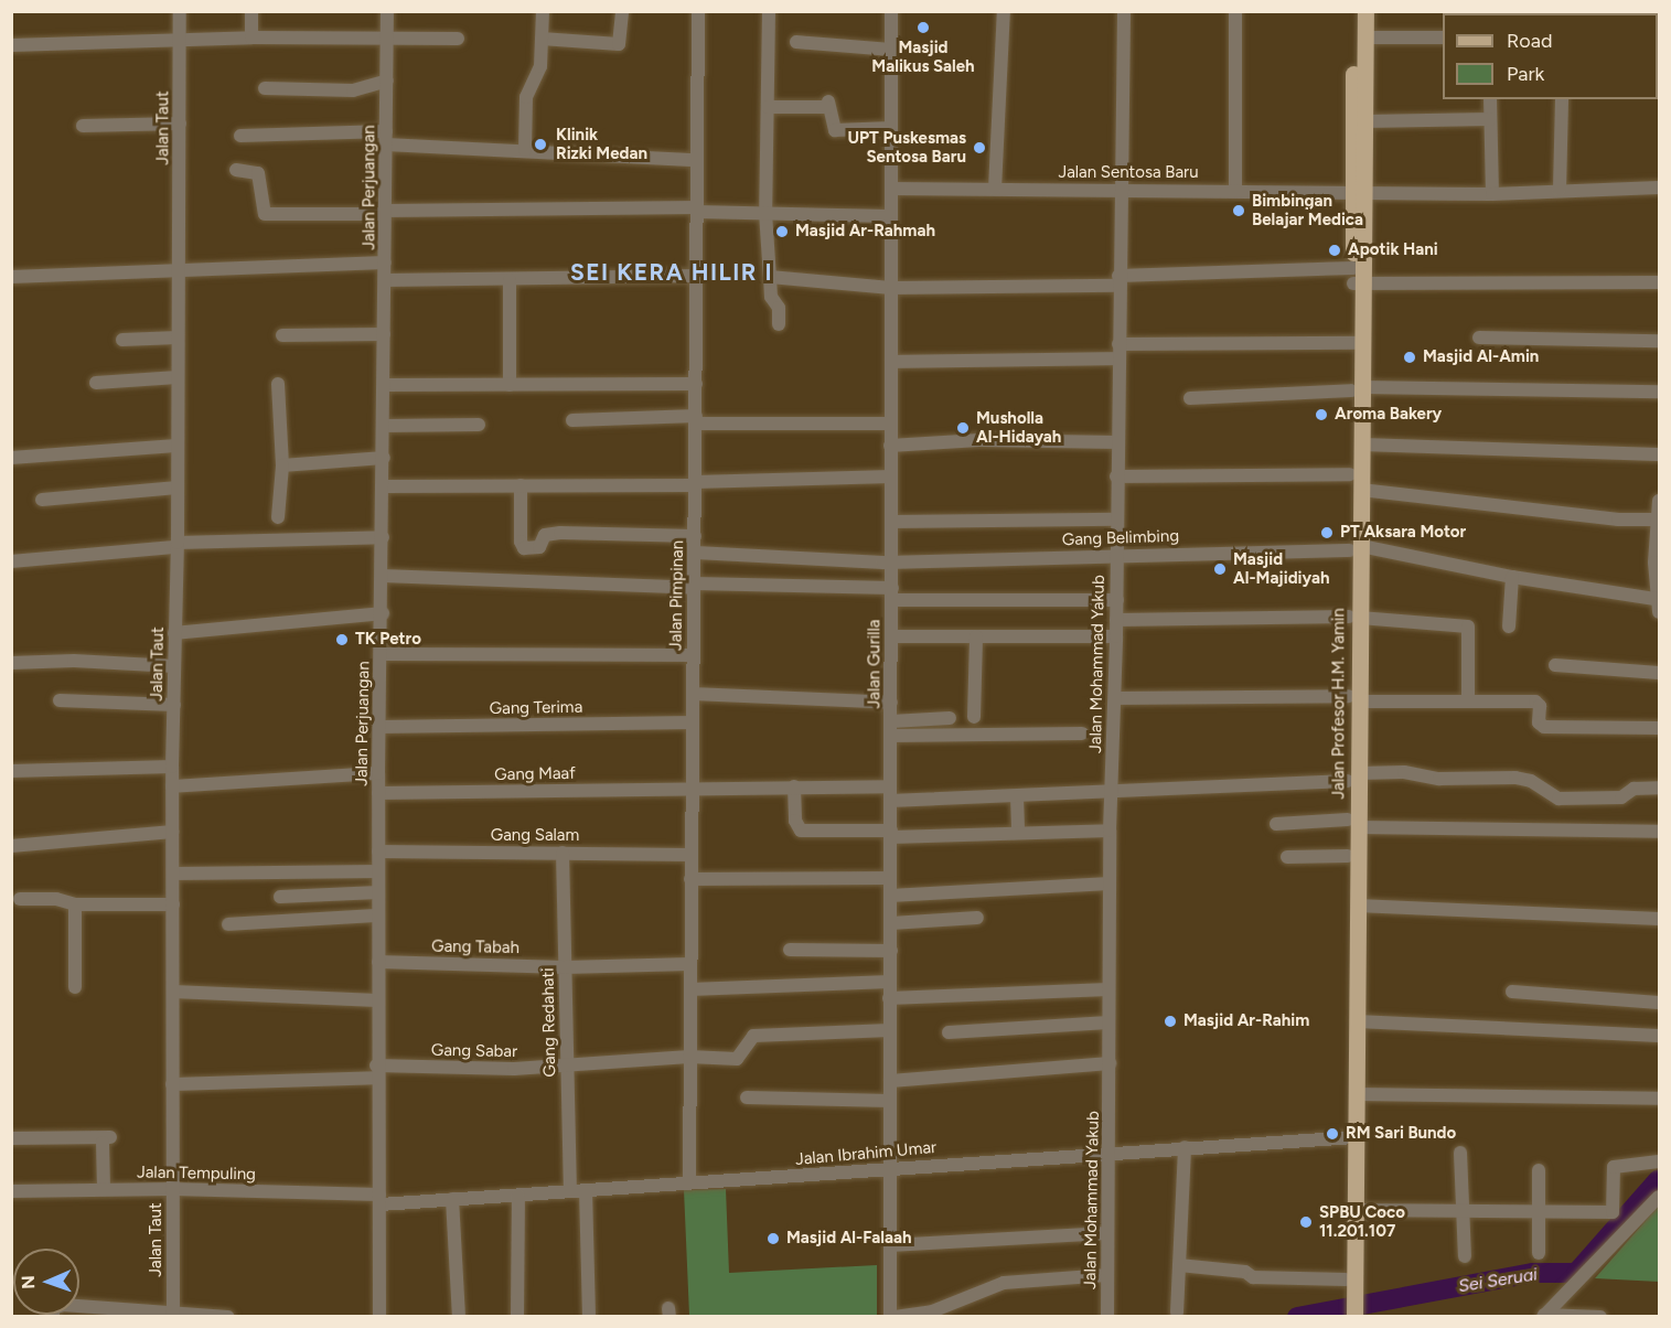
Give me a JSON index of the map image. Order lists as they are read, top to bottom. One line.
{"streets":{"main road":["Jalan Profesor H.M. Yamin"],"street":["Jalan Taut","Jalan Sentosa Baru","Jalan Perjuangan","Gang Belimbing","Jalan Pimpinan","Jalan Gurilla","Jalan Mohammad Yakub","Gang Terima","Gang Maaf","Gang Salam","Gang Tabah","Gang Redahati","Gang Sabar","Jalan Ibrahim Umar","Jalan Tempuling"]},"crossings":[["Jalan Taut","Gang Sabar"],["Jalan Taut","Jalan Tempuling"],["Jalan Sentosa Baru","Jalan Gurilla"],["Jalan Sentosa Baru","Jalan Mohammad Yakub"],["Jalan Sentosa Baru","Jalan Profesor H.M. Yamin"],["Jalan Perjuangan","Gang Terima"],["Jalan Perjuangan","Gang Maaf"],["Jalan Perjuangan","Gang Salam"],["Jalan Perjuangan","Gang Tabah"],["Jalan Perjuangan","Gang Sabar"],["Jalan Perjuangan","Jalan Ibrahim Umar"],["Jalan Perjuangan","Jalan Tempuling"],["Gang Belimbing","Jalan Pimpinan"],["Gang Belimbing","Jalan Gurilla"],["Gang Belimbing","Jalan Mohammad Yakub"],["Gang Belimbing","Jalan Profesor H.M. Yamin"],["Jalan Pimpinan","Gang Terima"],["Jalan Pimpinan","Gang Maaf"],["Jalan Pimpinan","Gang Salam"],["Jalan Pimpinan","Gang Tabah"],["Jalan Pimpinan","Gang Sabar"],["Jalan Pimpinan","Jalan Ibrahim Umar"],["Jalan Gurilla","Gang Maaf"],["Jalan Gurilla","Gang Sabar"],["Jalan Gurilla","Jalan Ibrahim Umar"],["Jalan Mohammad Yakub","Jalan Ibrahim Umar"],["Jalan Profesor H.M. Yamin","Jalan Ibrahim Umar"],["Gang Salam","Gang Redahati"],["Gang Tabah","Gang Redahati"],["Gang Redahati","Gang Sabar"],["Gang Redahati","Jalan Ibrahim Umar"],["Jalan Ibrahim Umar","Jalan Tempuling"]],"districts":["SEI KERA HILIR I"],"water":["Sei Seruai"],"places":["Masjid Malikus Saleh","Klinik Rizki Medan","UPT Puskesmas Sentosa Baru","Bimbingan Belajar Medica","Masjid Ar-Rahmah","Apotik Hani","Masjid Al-Amin","Aroma Bakery","Musholla Al-Hidayah","PT Aksara Motor","Masjid Al-Majidiyah","TK Petro","Masjid Ar-Rahim","RM Sari Bundo","SPBU Coco 11.201.107","Masjid Al-Falaah"],"legend":["Road","Park"],"north":"left"}
